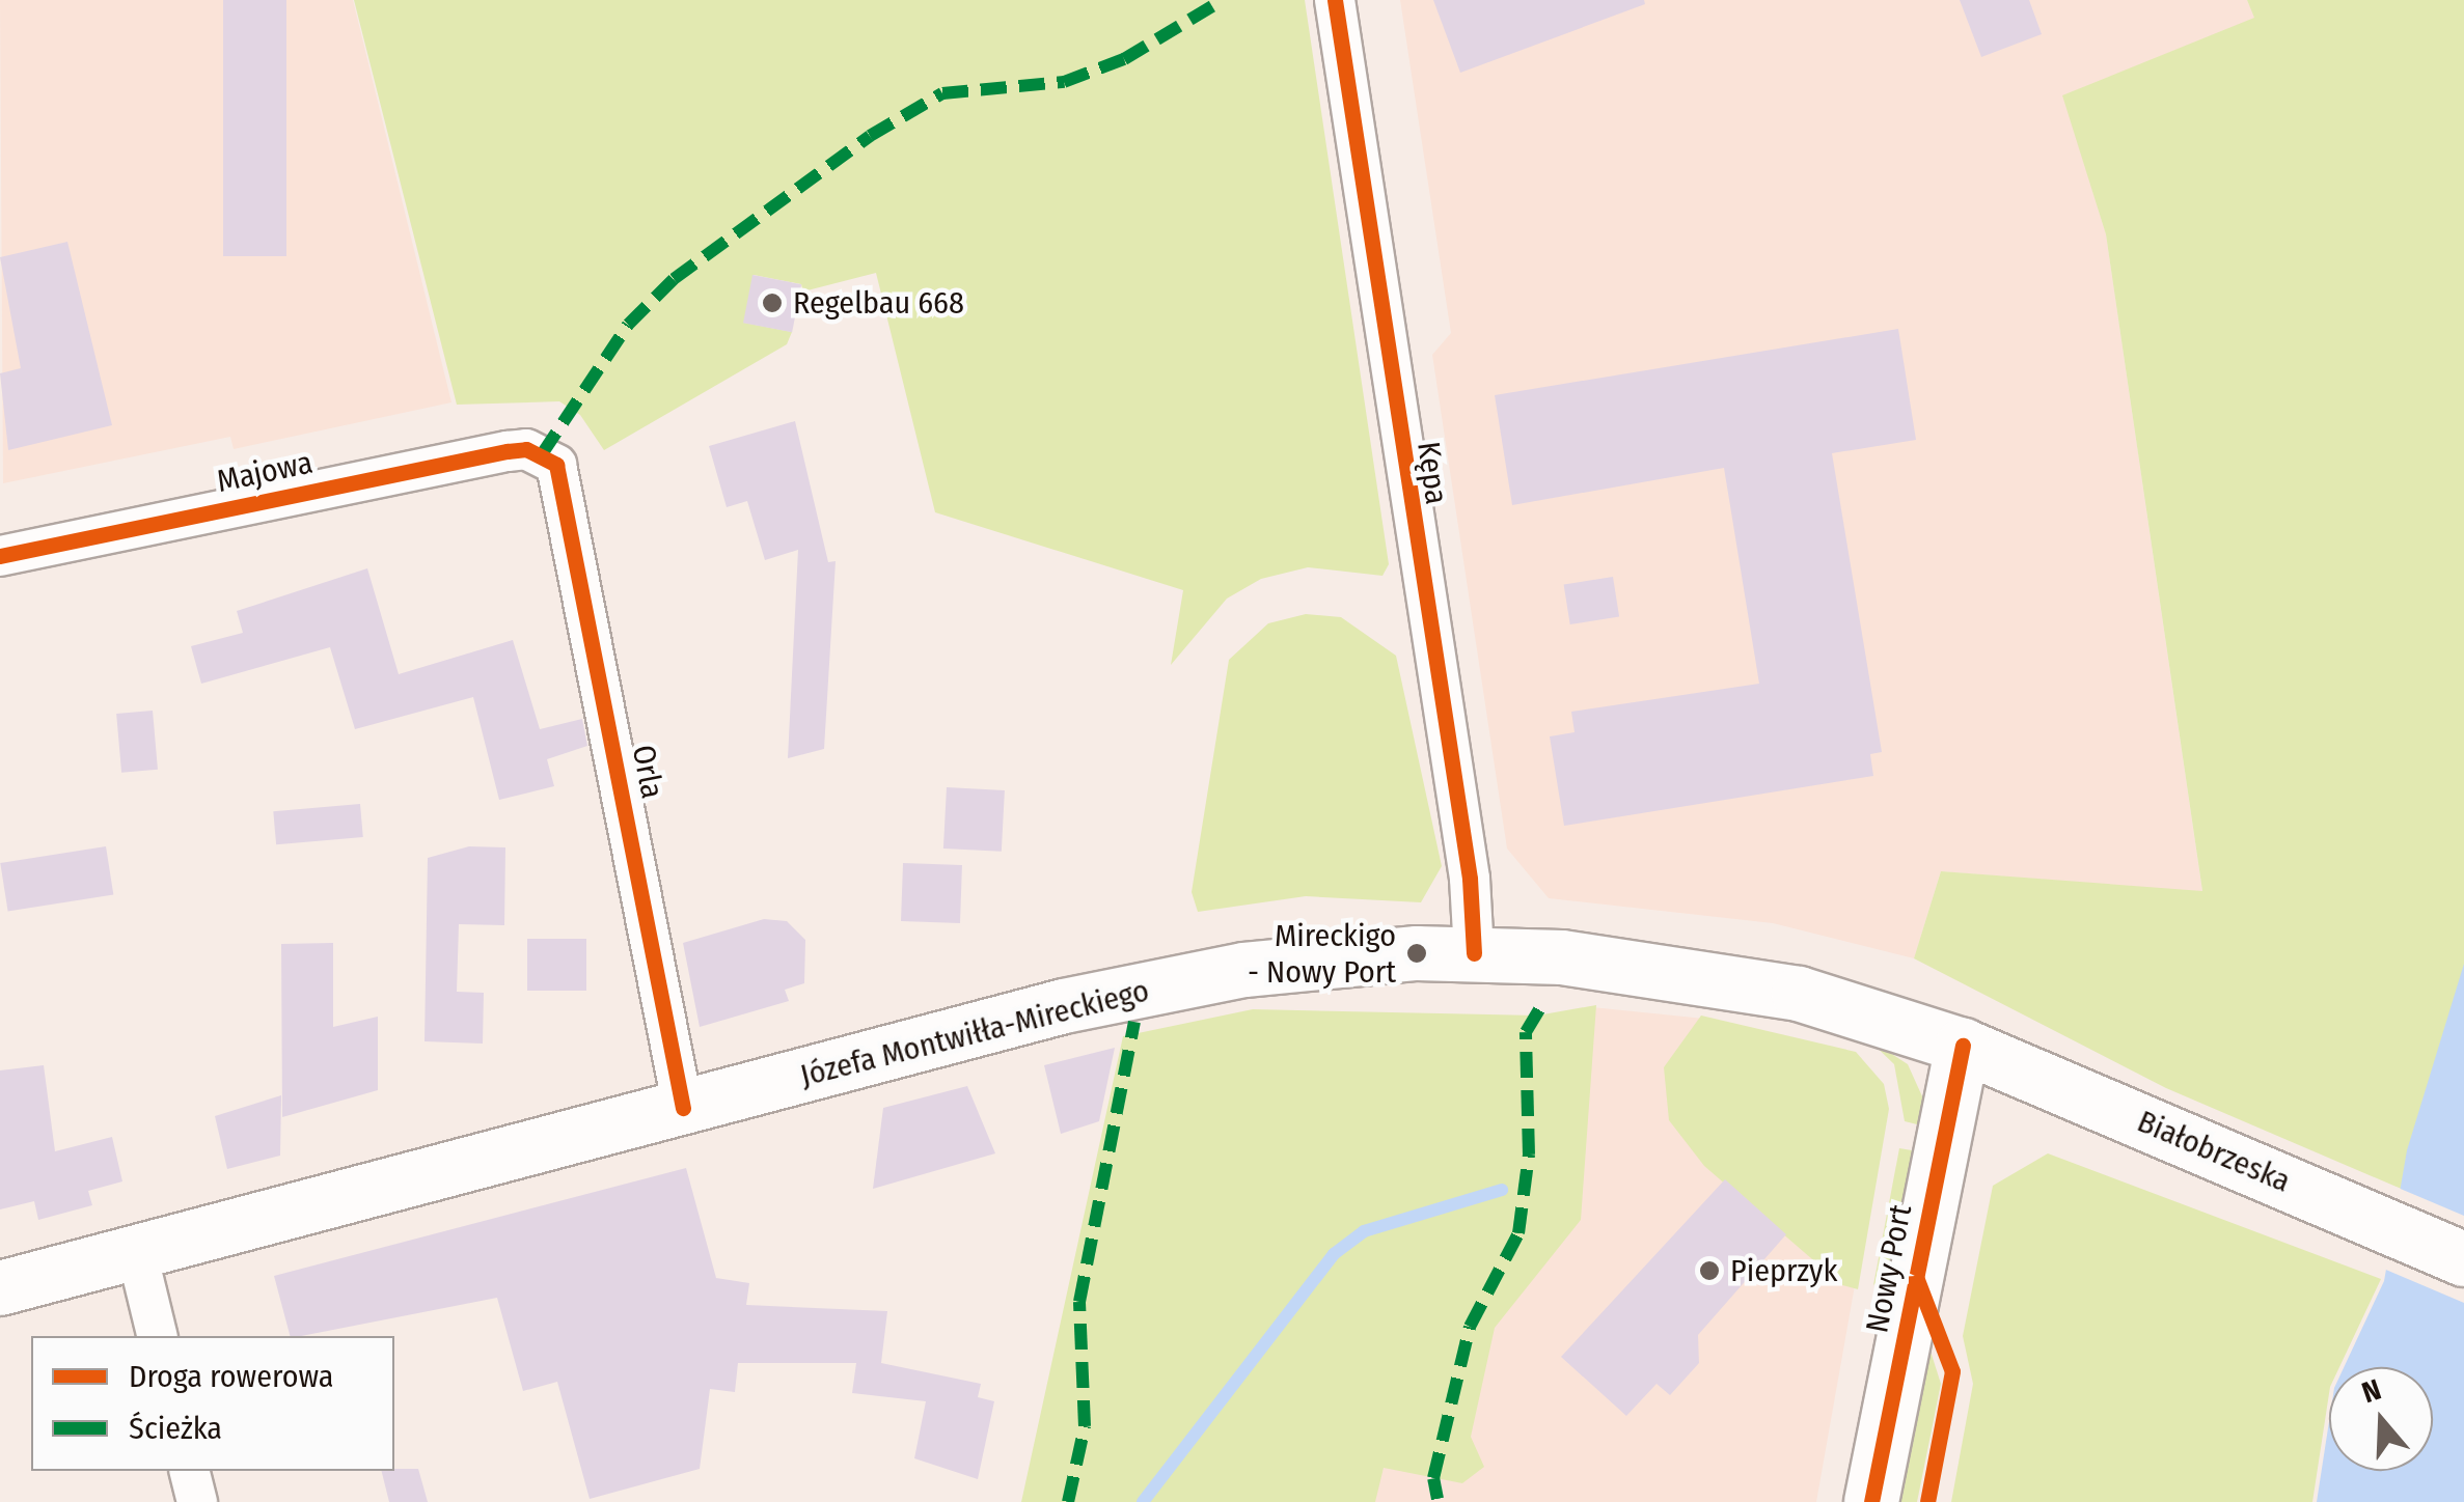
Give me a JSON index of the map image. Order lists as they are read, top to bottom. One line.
{"streets":{"main road":["Józefa Montwiłła-Mireckiego","Białobrzeska","Nowy Port"],"street":["Majowa","Kępa","Orla"]},"crossings":[["Majowa","Orla"],["Kępa","Józefa Montwiłła-Mireckiego"],["Orla","Józefa Montwiłła-Mireckiego"],["Józefa Montwiłła-Mireckiego","Białobrzeska"],["Józefa Montwiłła-Mireckiego","Nowy Port"],["Białobrzeska","Nowy Port"]],"places":["Regelbau 668","Mireckigo - Nowy Port","Pieprzyk"],"legend":["Droga rowerowa","Ścieżka"],"north":"top"}
